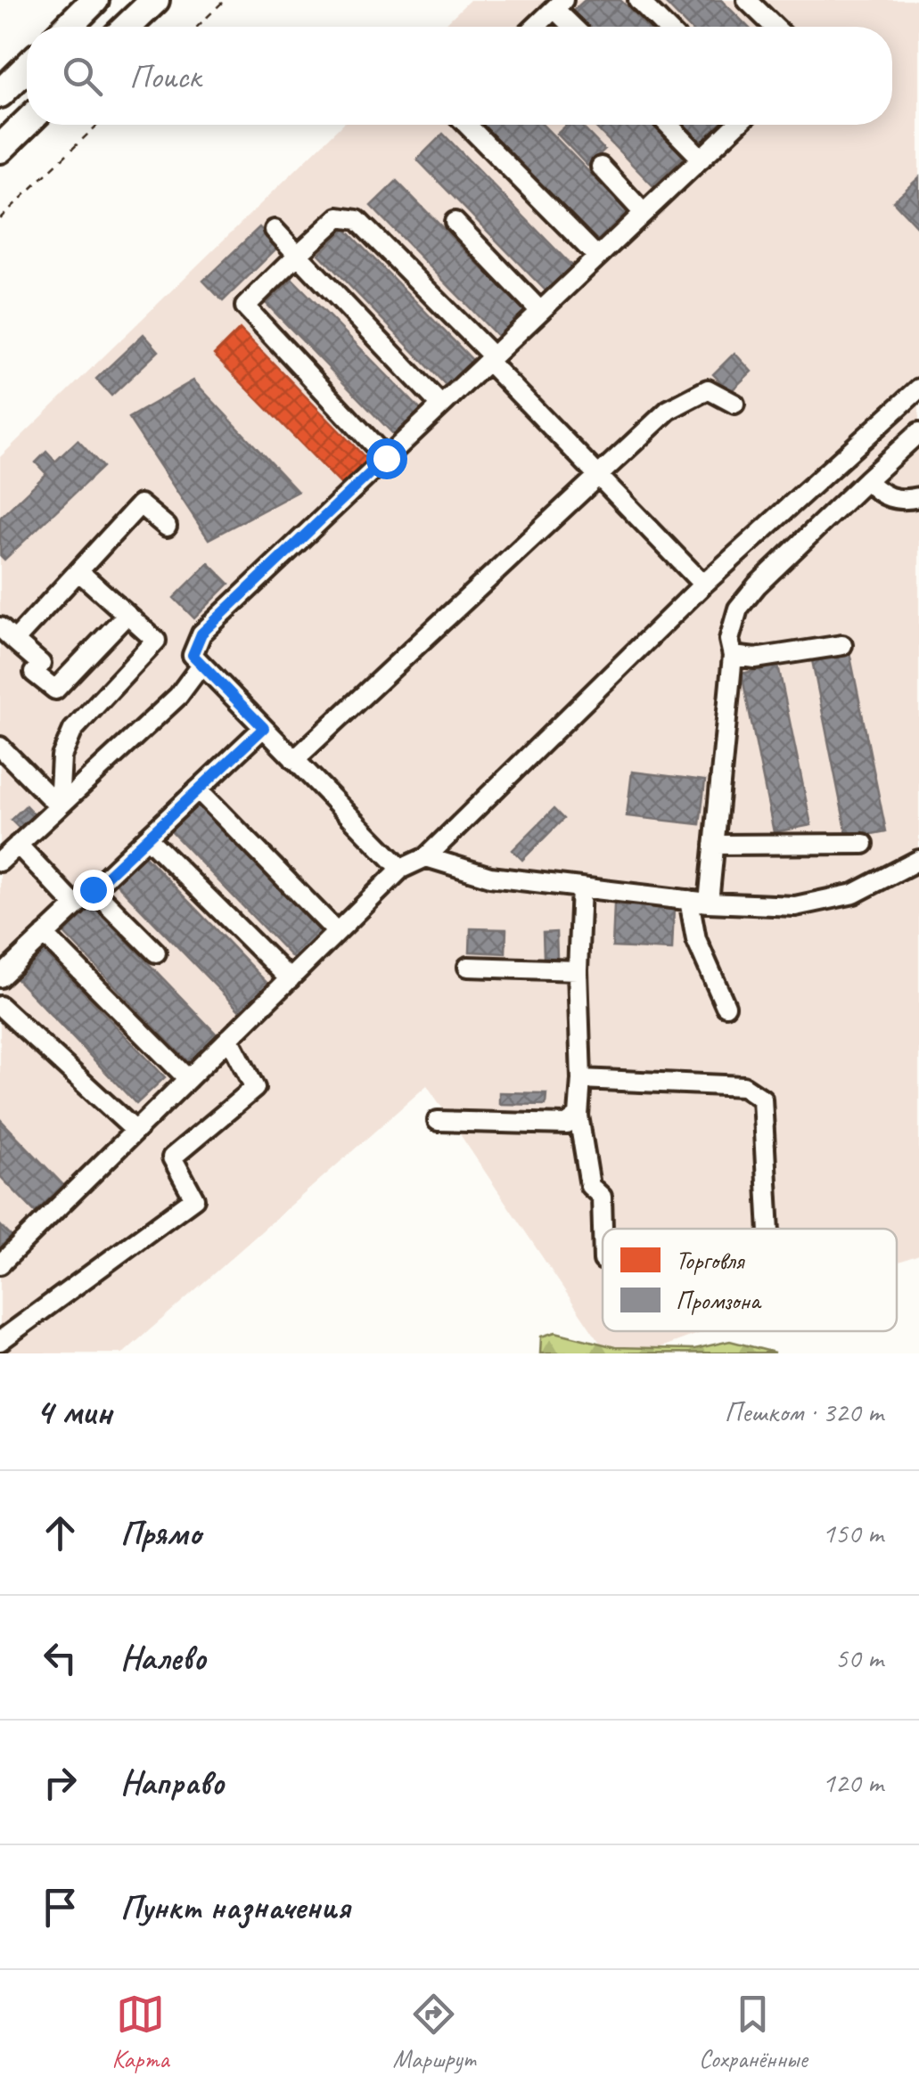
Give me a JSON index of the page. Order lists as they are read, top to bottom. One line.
{"legend":["Торговля","Промзона"],"page":{"search":"Поиск","heading":["4 мин","Пешком · 320 m"],"list":[["Прямо","150 m"],["Налево","50 m"],["Направо","120 m"],"Пункт назначения"],"nav":["Карта","Маршрут","Сохранённые"]}}
